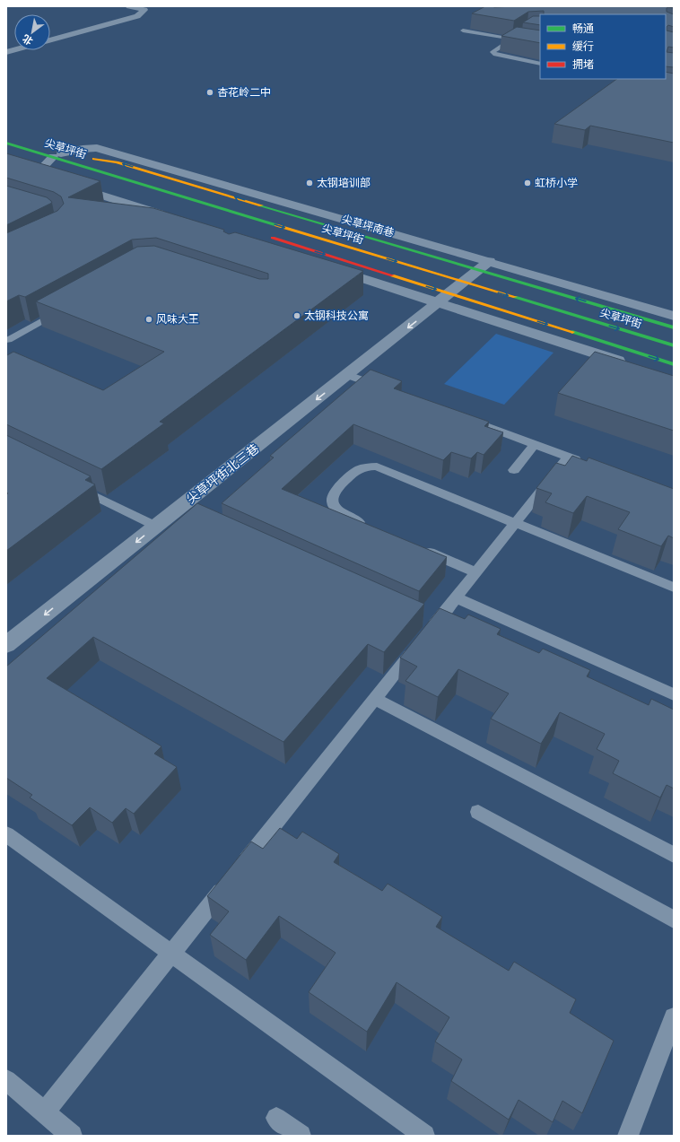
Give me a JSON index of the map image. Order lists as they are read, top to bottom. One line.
{"streets":{"main road":["尖草坪街"],"street":["尖草坪南巷","尖草坪街北三巷"]},"crossings":[["尖草坪街","尖草坪南巷"],["尖草坪南巷","尖草坪街北三巷"]],"one_way":["尖草坪街北三巷"],"places":["杏花岭二中","太钢培训部","虹桥小学","太钢科技公寓","风味大王"],"legend":["畅通","缓行","拥堵"],"north":"bottom left"}
